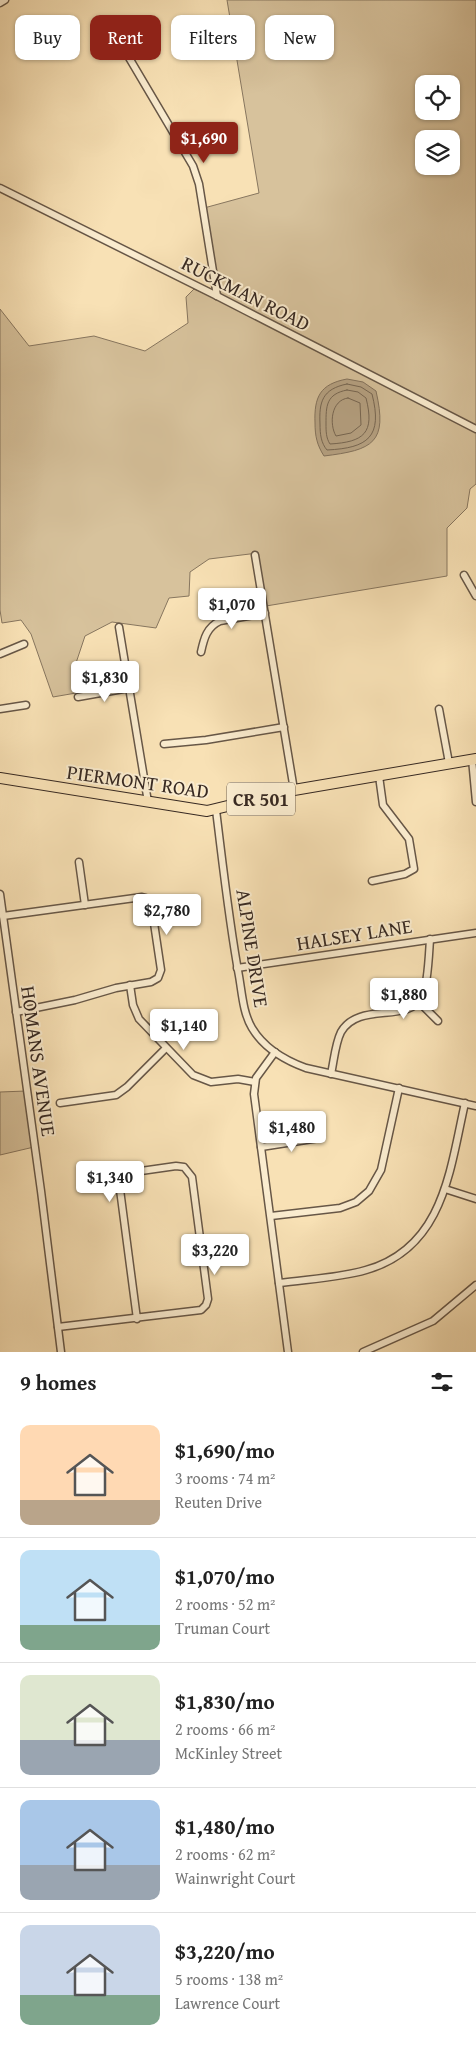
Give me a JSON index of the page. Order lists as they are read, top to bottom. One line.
{"streets":{"main road":["PIERMONT ROAD","CR 501"],"street":["RUCKMAN ROAD","HALSEY LANE","ALPINE DRIVE","HOMANS AVENUE"]},"crossings":[["PIERMONT ROAD","ALPINE DRIVE"],["HALSEY LANE","ALPINE DRIVE"]],"page":{"chip":["Buy","Rent","Filters","New"],"price":["$1,690","$1,070","$1,830","$2,780","$1,880","$1,140","$1,480","$1,340","$3,220"],"heading":"9 homes","list":[{"name":"$1,690/mo","note":"3 rooms · 74 m² · Reuten Drive"},{"name":"$1,070/mo","note":"2 rooms · 52 m² · Truman Court"},{"name":"$1,830/mo","note":"2 rooms · 66 m² · McKinley Street"},{"name":"$1,480/mo","note":"2 rooms · 62 m² · Wainwright Court"},{"name":"$3,220/mo","note":"5 rooms · 138 m² · Lawrence Court"}]}}
